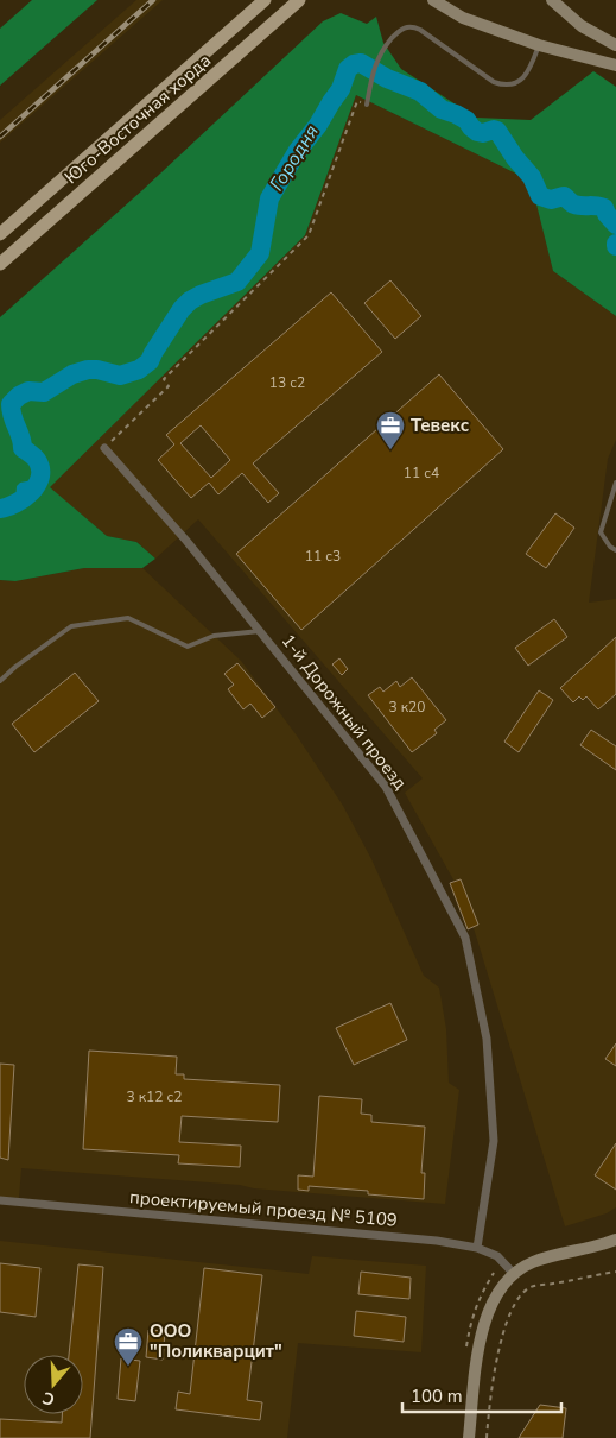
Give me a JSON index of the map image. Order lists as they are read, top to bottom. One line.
{"streets":{"main road":["Юго-Восточная хорда"],"street":["1-й Дорожный проезд","проектируемый проезд № 5109"]},"crossings":[["1-й Дорожный проезд","проектируемый проезд № 5109"]],"water":["Городня"],"places":{"office":["Тевекс","ООО \"Поликварцит\""]},"house_numbers":["13 с2","11 с4","11 с3","3 к20","3 к12 с2"],"scale_bar":"100 m","north":"bottom"}
